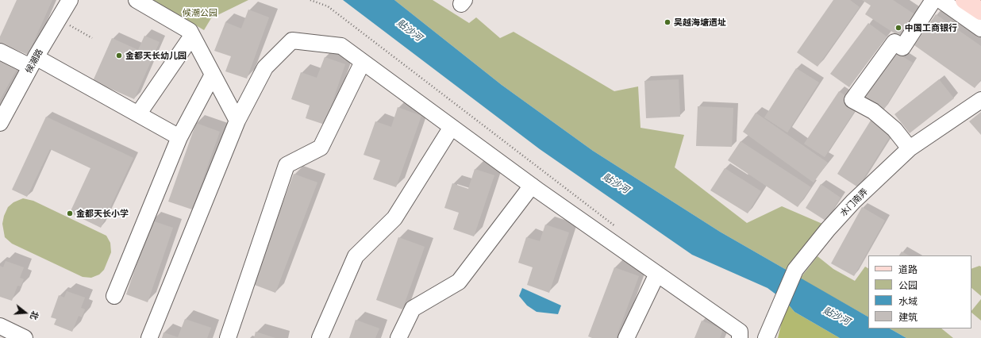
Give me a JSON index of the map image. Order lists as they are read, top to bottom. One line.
{"streets":{"street":["候潮路","水门南弄"]},"water":["贴沙河"],"parks":["候潮公园"],"places":["吴越海塘遗址","中国工商银行","金都天长幼儿园","金都天长小学"],"legend":["道路","公园","水域","建筑"],"north":"right"}
